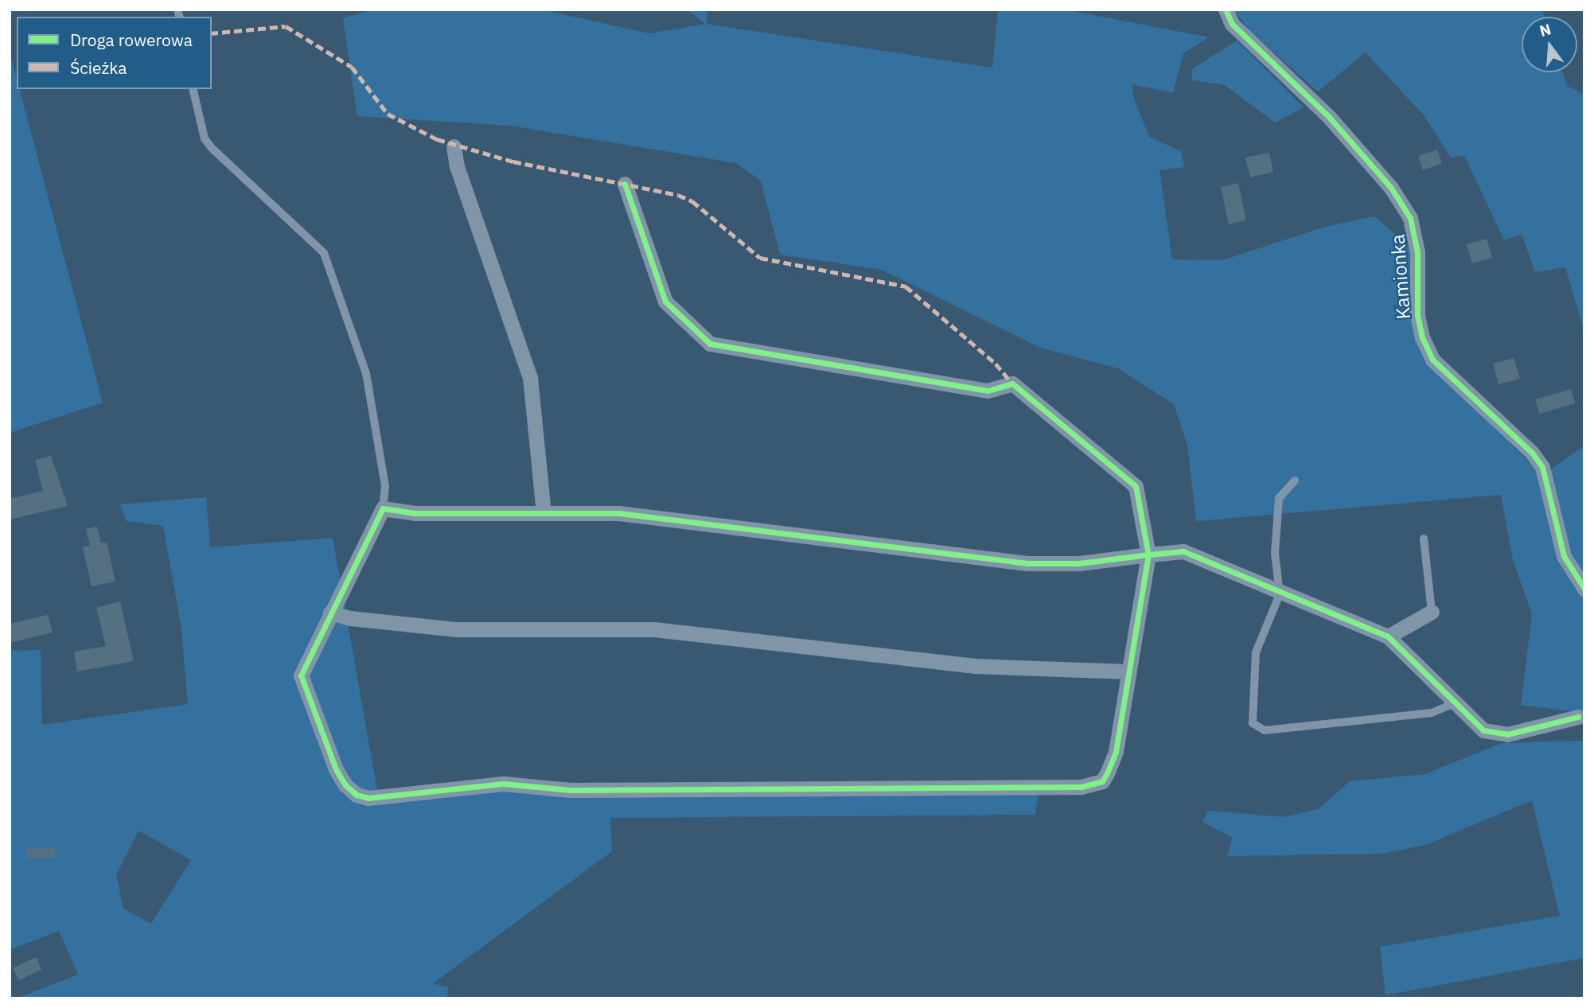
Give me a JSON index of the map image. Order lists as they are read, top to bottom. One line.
{"streets":{"street":["Kamionka"]},"legend":["Droga rowerowa","Ścieżka"],"north":"top"}
